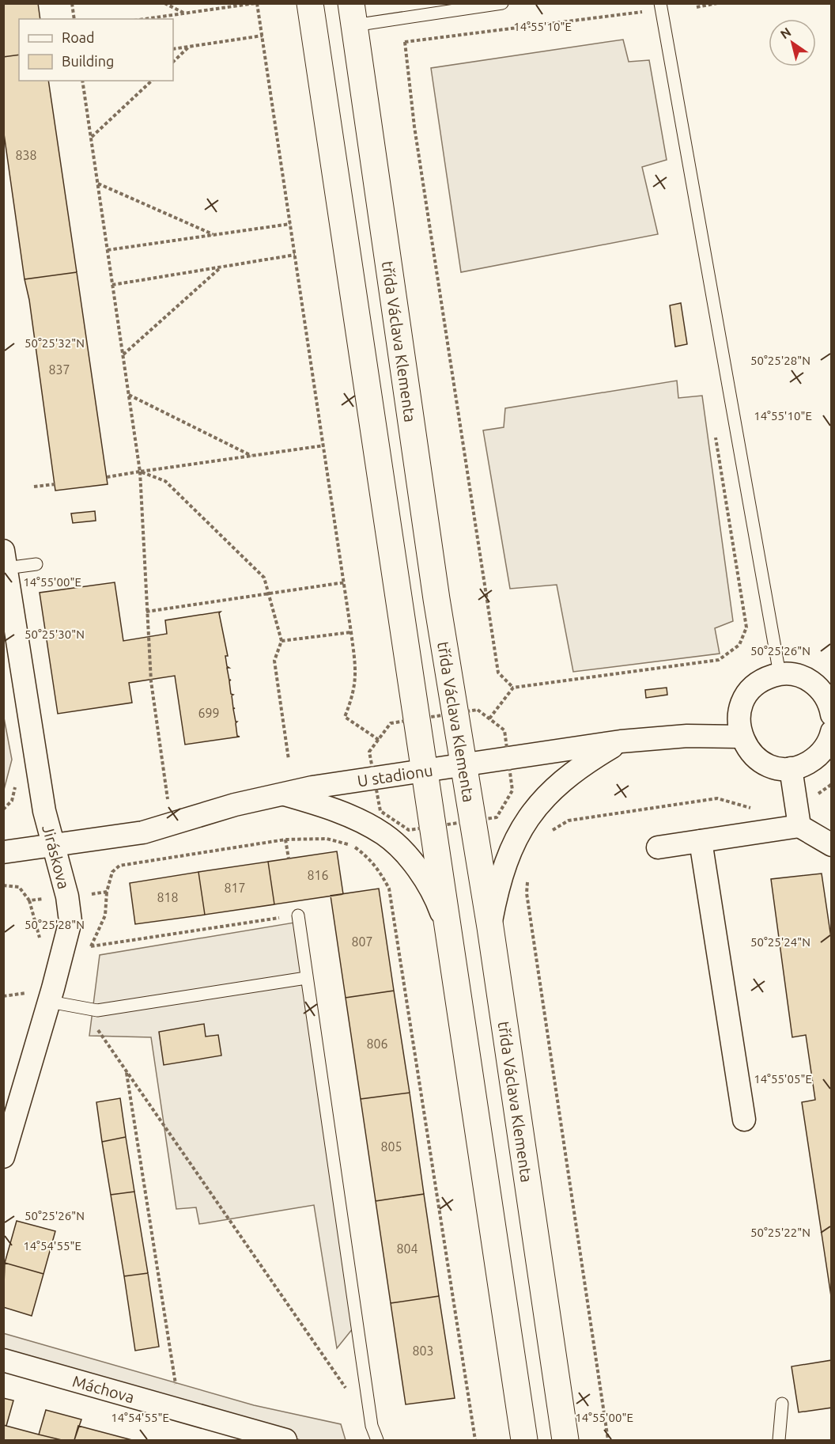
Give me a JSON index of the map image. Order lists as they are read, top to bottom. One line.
{"streets":{"street":["třída Václava Klementa","U stadionu","Jiráskova","Máchova"]},"crossings":[["třída Václava Klementa","U stadionu"],["U stadionu","Jiráskova"]],"house_numbers":["838","837","699","816","817","818","807","806","805","804","803"],"legend":["Road","Building"],"north":"top left","coordinates":["14°55'10\"E","50°25'32\"N","50°25'28\"N","14°55'00\"E","50°25'30\"N","50°25'26\"N","50°25'24\"N","14°55'05\"E","50°25'22\"N","14°54'55\"E"]}
